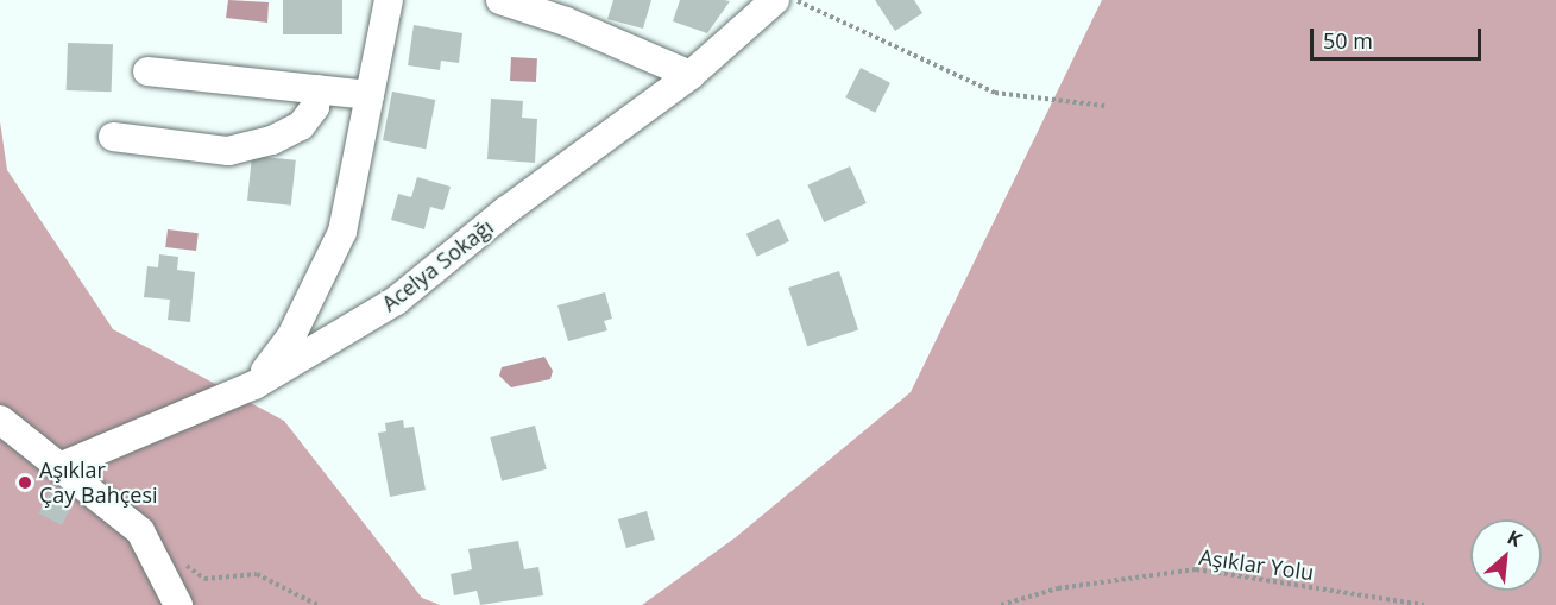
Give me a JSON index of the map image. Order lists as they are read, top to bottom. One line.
{"streets":{"street":["Acelya Sokağı"],"path":["Aşıklar Yolu"]},"places":["Aşıklar Çay Bahçesi"],"scale_bar":"50 m","north":"top right"}
